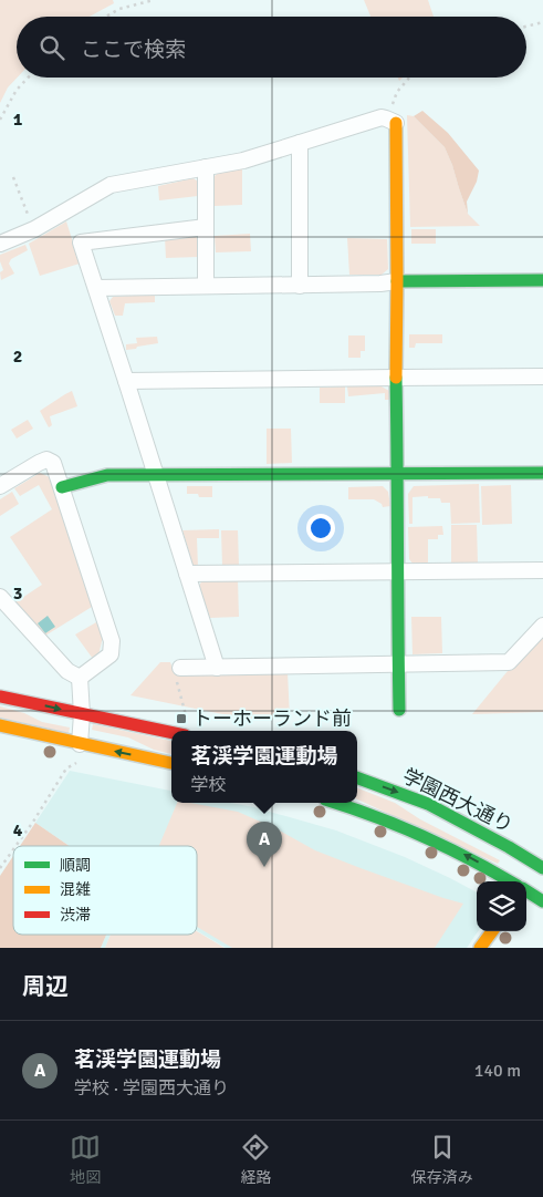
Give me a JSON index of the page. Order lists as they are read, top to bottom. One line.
{"streets":{"street":["学園西大通り"]},"places":{"transit":["トーホーランド前"]},"legend":["順調","混雑","渋滞"],"page":{"search":"ここで検索","popup":["茗渓学園運動場","学校"],"pins":"A","heading":"周辺","list":[{"mark":"A","name":"茗渓学園運動場","note":"学校 · 学園西大通り","value":"140 m"}],"nav":["地図","経路","保存済み"]},"grid":{"rows":["1","2","3","4"]}}
